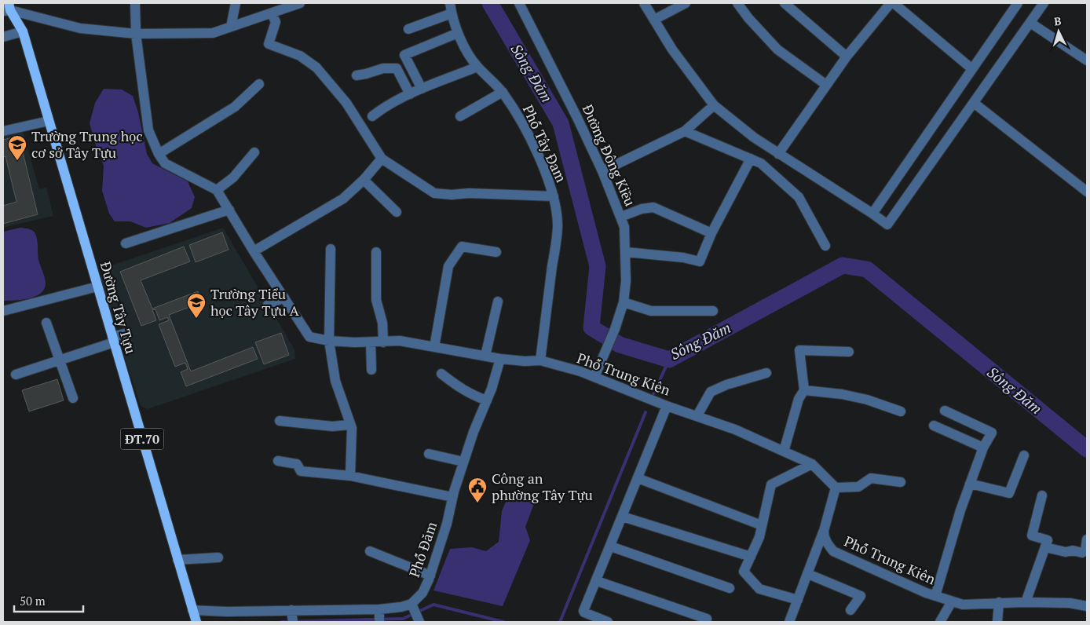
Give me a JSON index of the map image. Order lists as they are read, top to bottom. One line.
{"streets":{"main road":["Đường Tây Tựu","ĐT.70"],"street":["Phố Tây Đam","Đường Đông Kiều","Phố Trung Kiên","Phố Đăm"]},"crossings":[["Phố Tây Đam","Phố Trung Kiên"],["Đường Đông Kiều","Phố Trung Kiên"],["Phố Trung Kiên","Phố Đăm"]],"water":["Sông Đăm"],"places":{"school or university":["Trường Trung học cơ sở Tây Tựu","Trường Tiểu học Tây Tựu A"],"public building":["Công an phường Tây Tựu"]},"scale_bar":"50 m","north":"top"}
